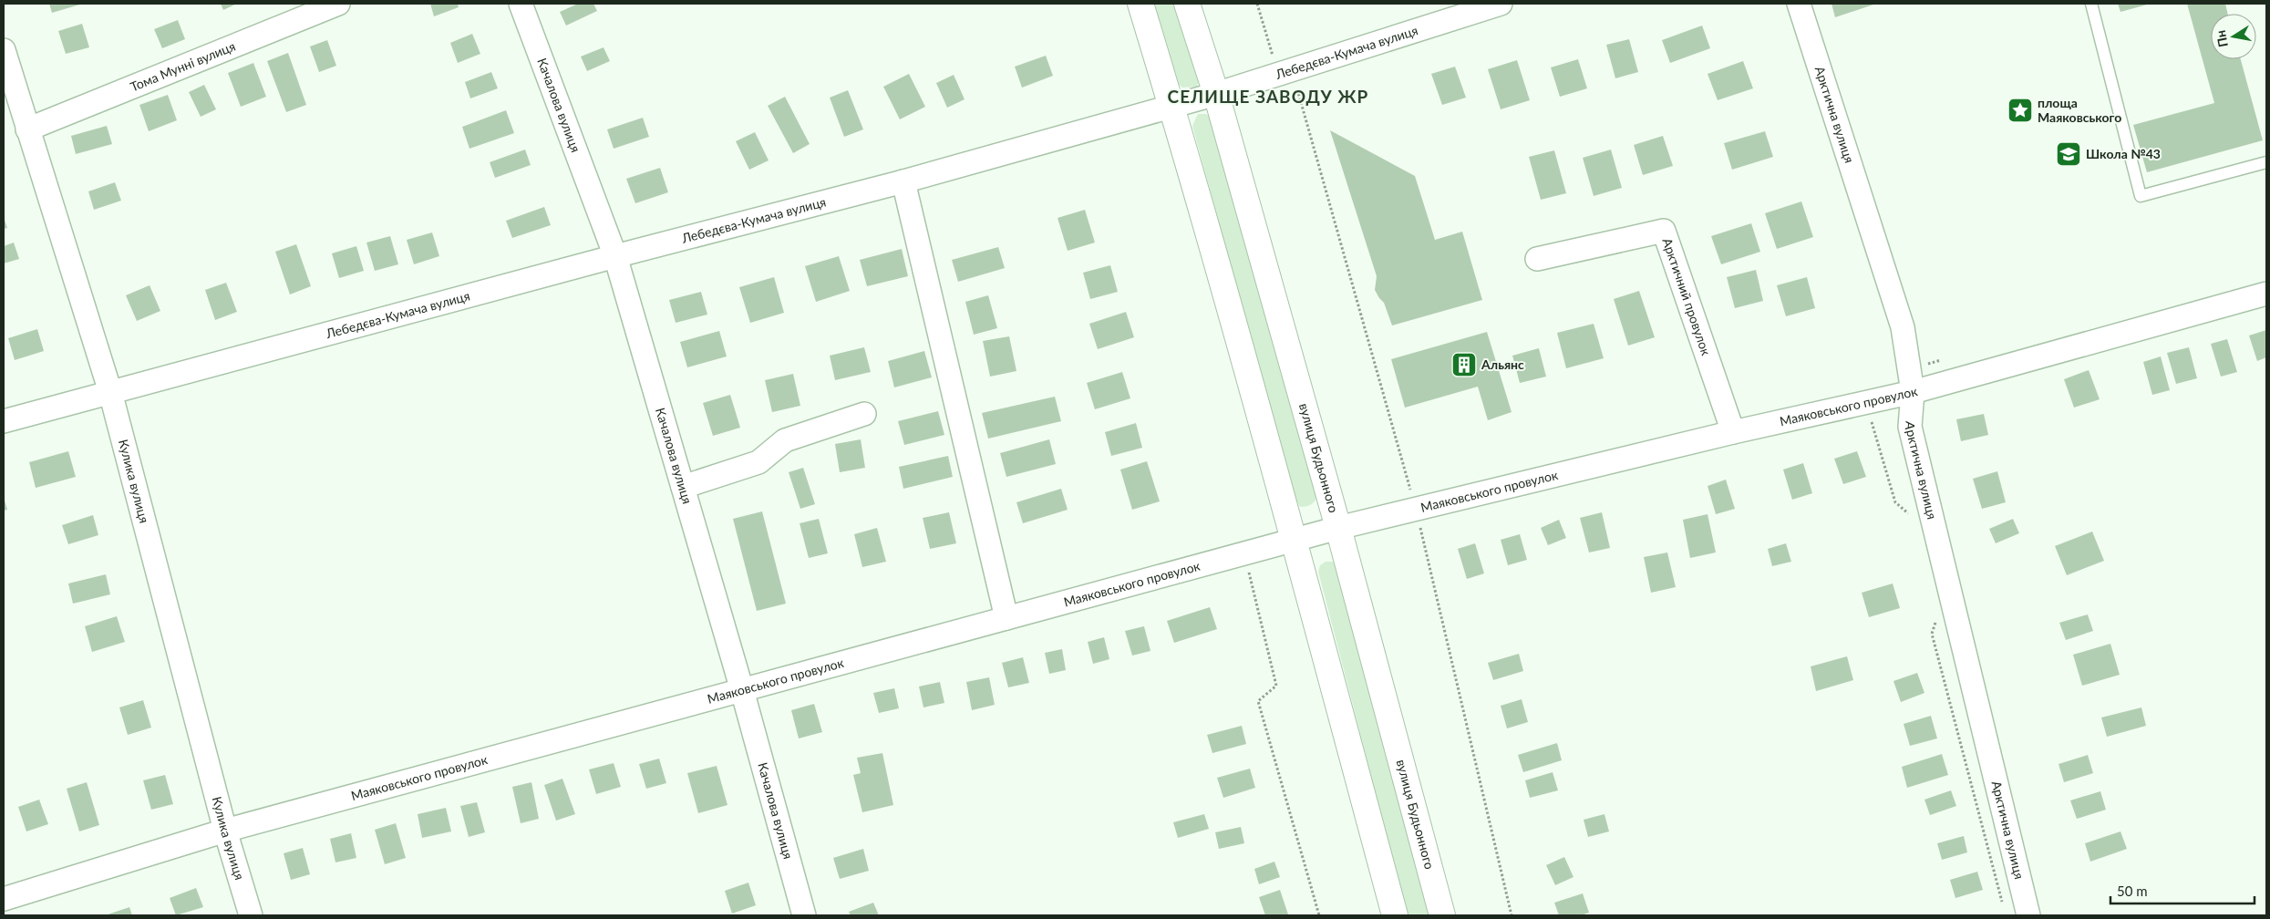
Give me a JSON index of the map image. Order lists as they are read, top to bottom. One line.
{"streets":{"main road":["вулиця Будьонного"],"street":["Лебедєва-Кумача вулиця","Тома Мунні вулиця","Качалова вулиця","Арктична вулиця","Арктичний провулок","Маяковського провулок","Кулика вулиця"]},"crossings":[["Лебедєва-Кумача вулиця","Качалова вулиця"],["Лебедєва-Кумача вулиця","вулиця Будьонного"],["Лебедєва-Кумача вулиця","Кулика вулиця"],["Тома Мунні вулиця","Кулика вулиця"],["Качалова вулиця","Маяковського провулок"],["Арктична вулиця","Маяковського провулок"],["Арктичний провулок","Маяковського провулок"],["Маяковського провулок","вулиця Будьонного"],["Маяковського провулок","Кулика вулиця"]],"districts":["СЕЛИЩЕ ЗАВОДУ ЖР"],"places":{"place":["площа Маяковського"],"school or university":["Школа №43"],"building":["Альянс"]},"scale_bar":"50 m","north":"left"}
